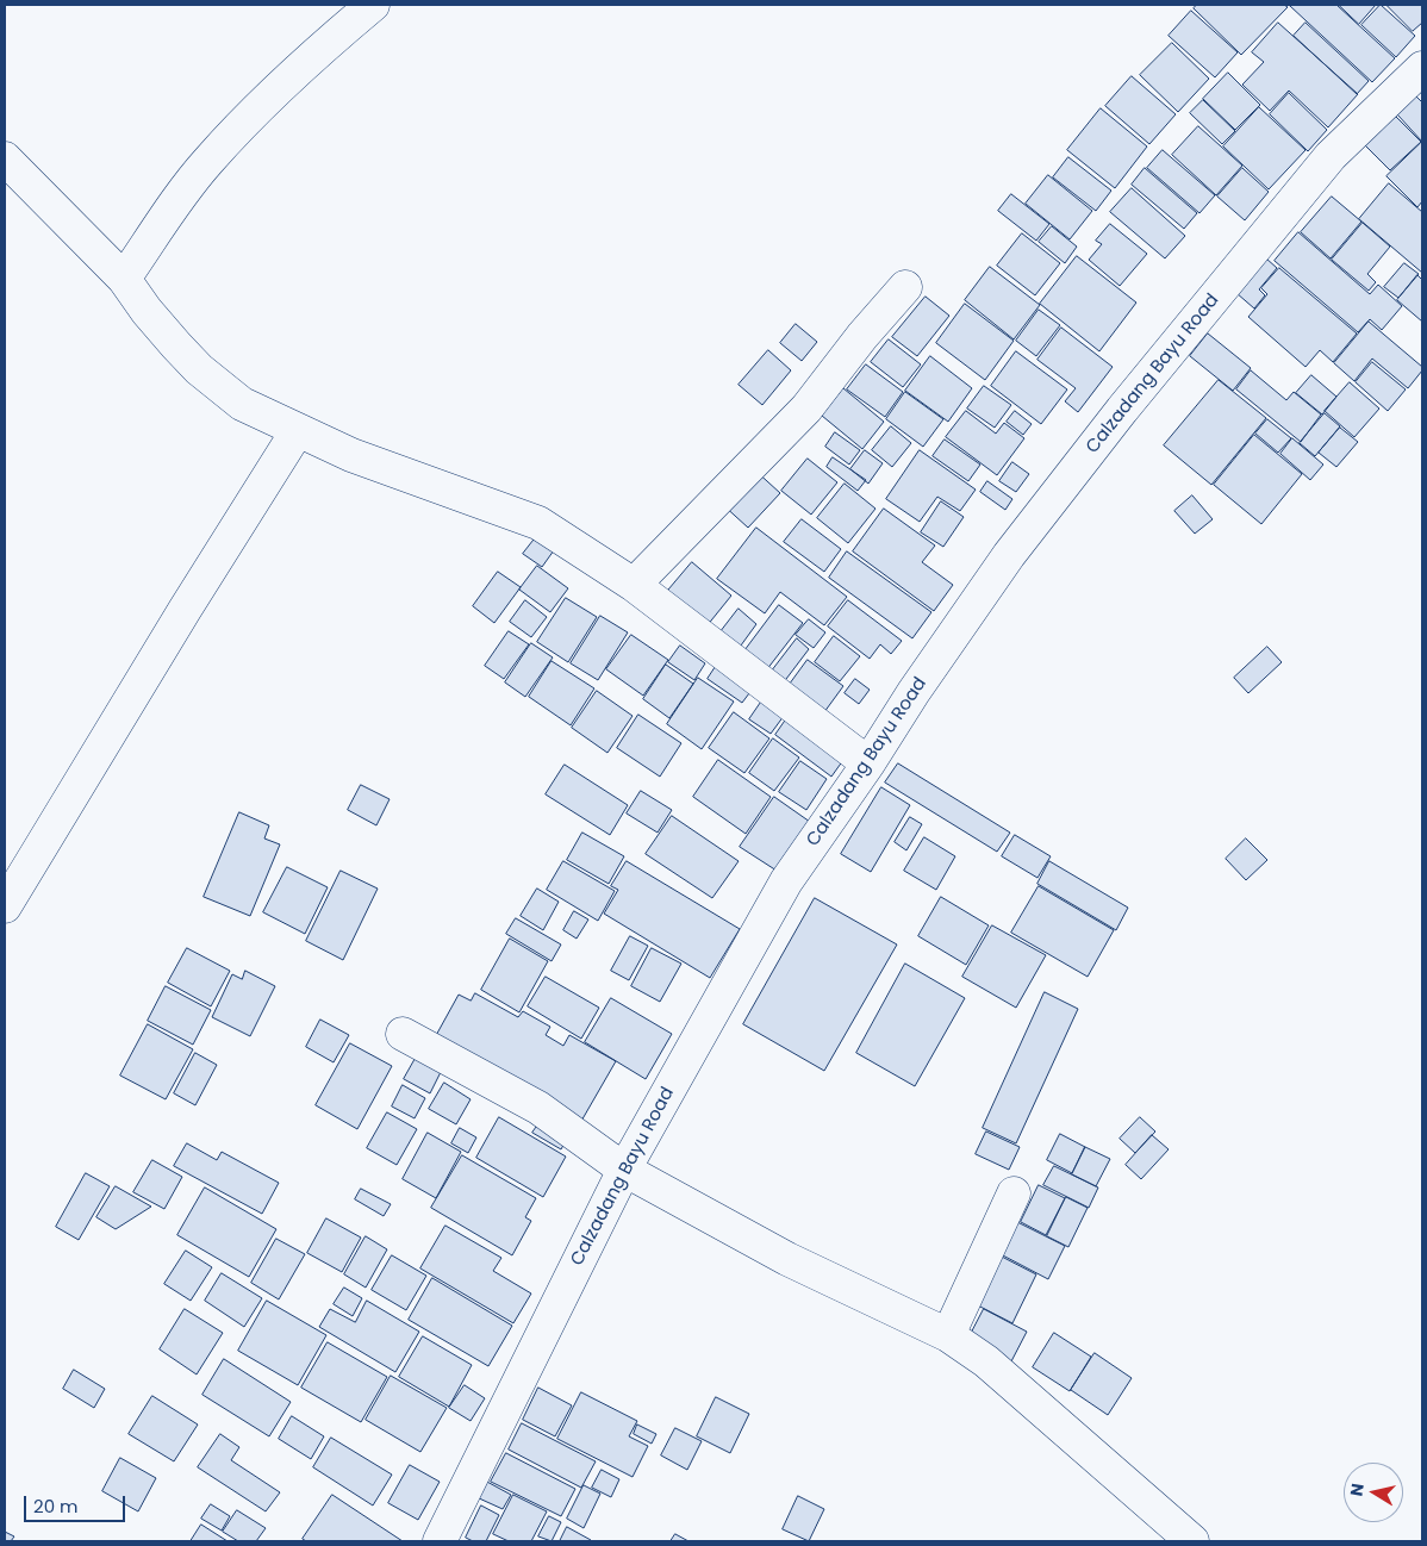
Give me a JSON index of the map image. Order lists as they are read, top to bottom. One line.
{"streets":{"street":["Calzadang Bayu Road"]},"scale_bar":"20 m","north":"left"}
